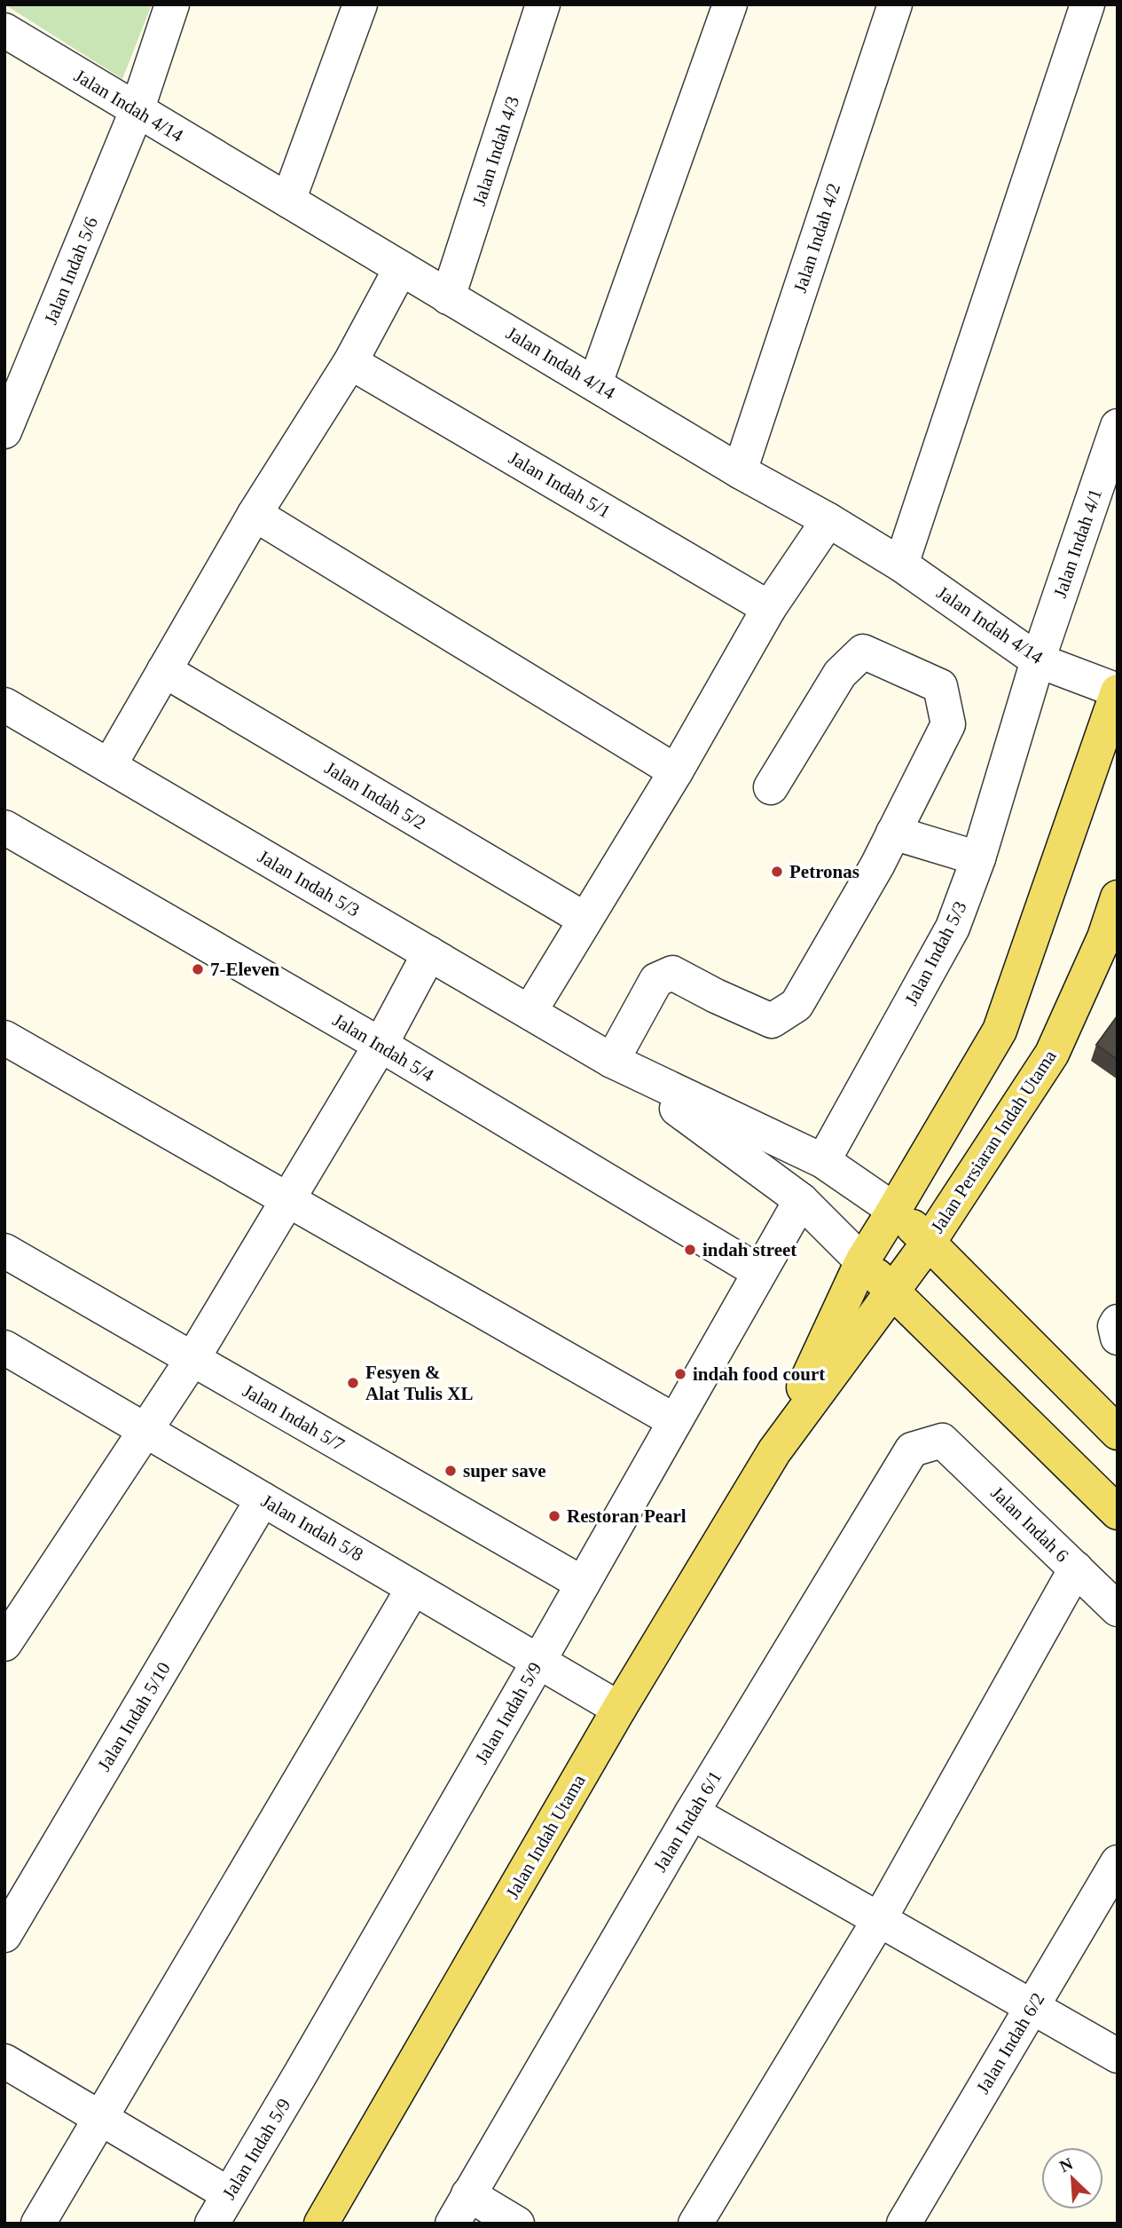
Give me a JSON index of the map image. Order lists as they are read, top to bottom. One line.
{"streets":{"main road":["Jalan Persiaran Indah Utama","Jalan Indah Utama"],"street":["Jalan Indah 4/14","Jalan Indah 4/3","Jalan Indah 4/2","Jalan Indah 5/6","Jalan Indah 5/1","Jalan Indah 4/1","Jalan Indah 5/2","Jalan Indah 5/3","Jalan Indah 5/4","Jalan Indah 5/7","Jalan Indah 6","Jalan Indah 5/8","Jalan Indah 5/9","Jalan Indah 5/10","Jalan Indah 6/1","Jalan Indah 6/2"]},"crossings":[["Jalan Indah 4/14","Jalan Indah 4/3"],["Jalan Indah 4/14","Jalan Indah 4/2"],["Jalan Indah 4/14","Jalan Indah 5/6"],["Jalan Indah 4/14","Jalan Indah 4/1"],["Jalan Indah 4/14","Jalan Indah 5/3"],["Jalan Indah 4/1","Jalan Indah 5/3"],["Jalan Indah 5/3","Jalan Indah 5/9"],["Jalan Indah 5/3","Jalan Indah Utama"],["Jalan Indah 5/4","Jalan Indah 5/9"],["Jalan Persiaran Indah Utama","Jalan Indah Utama"],["Jalan Indah 5/7","Jalan Indah 5/9"],["Jalan Indah 6","Jalan Indah 6/1"],["Jalan Indah 5/8","Jalan Indah 5/9"],["Jalan Indah 5/8","Jalan Indah 5/10"],["Jalan Indah 5/8","Jalan Indah Utama"]],"places":["Petronas","7-Eleven","indah street","indah food court","Fesyen & Alat Tulis XL","super save","Restoran Pearl"],"north":"top left"}
